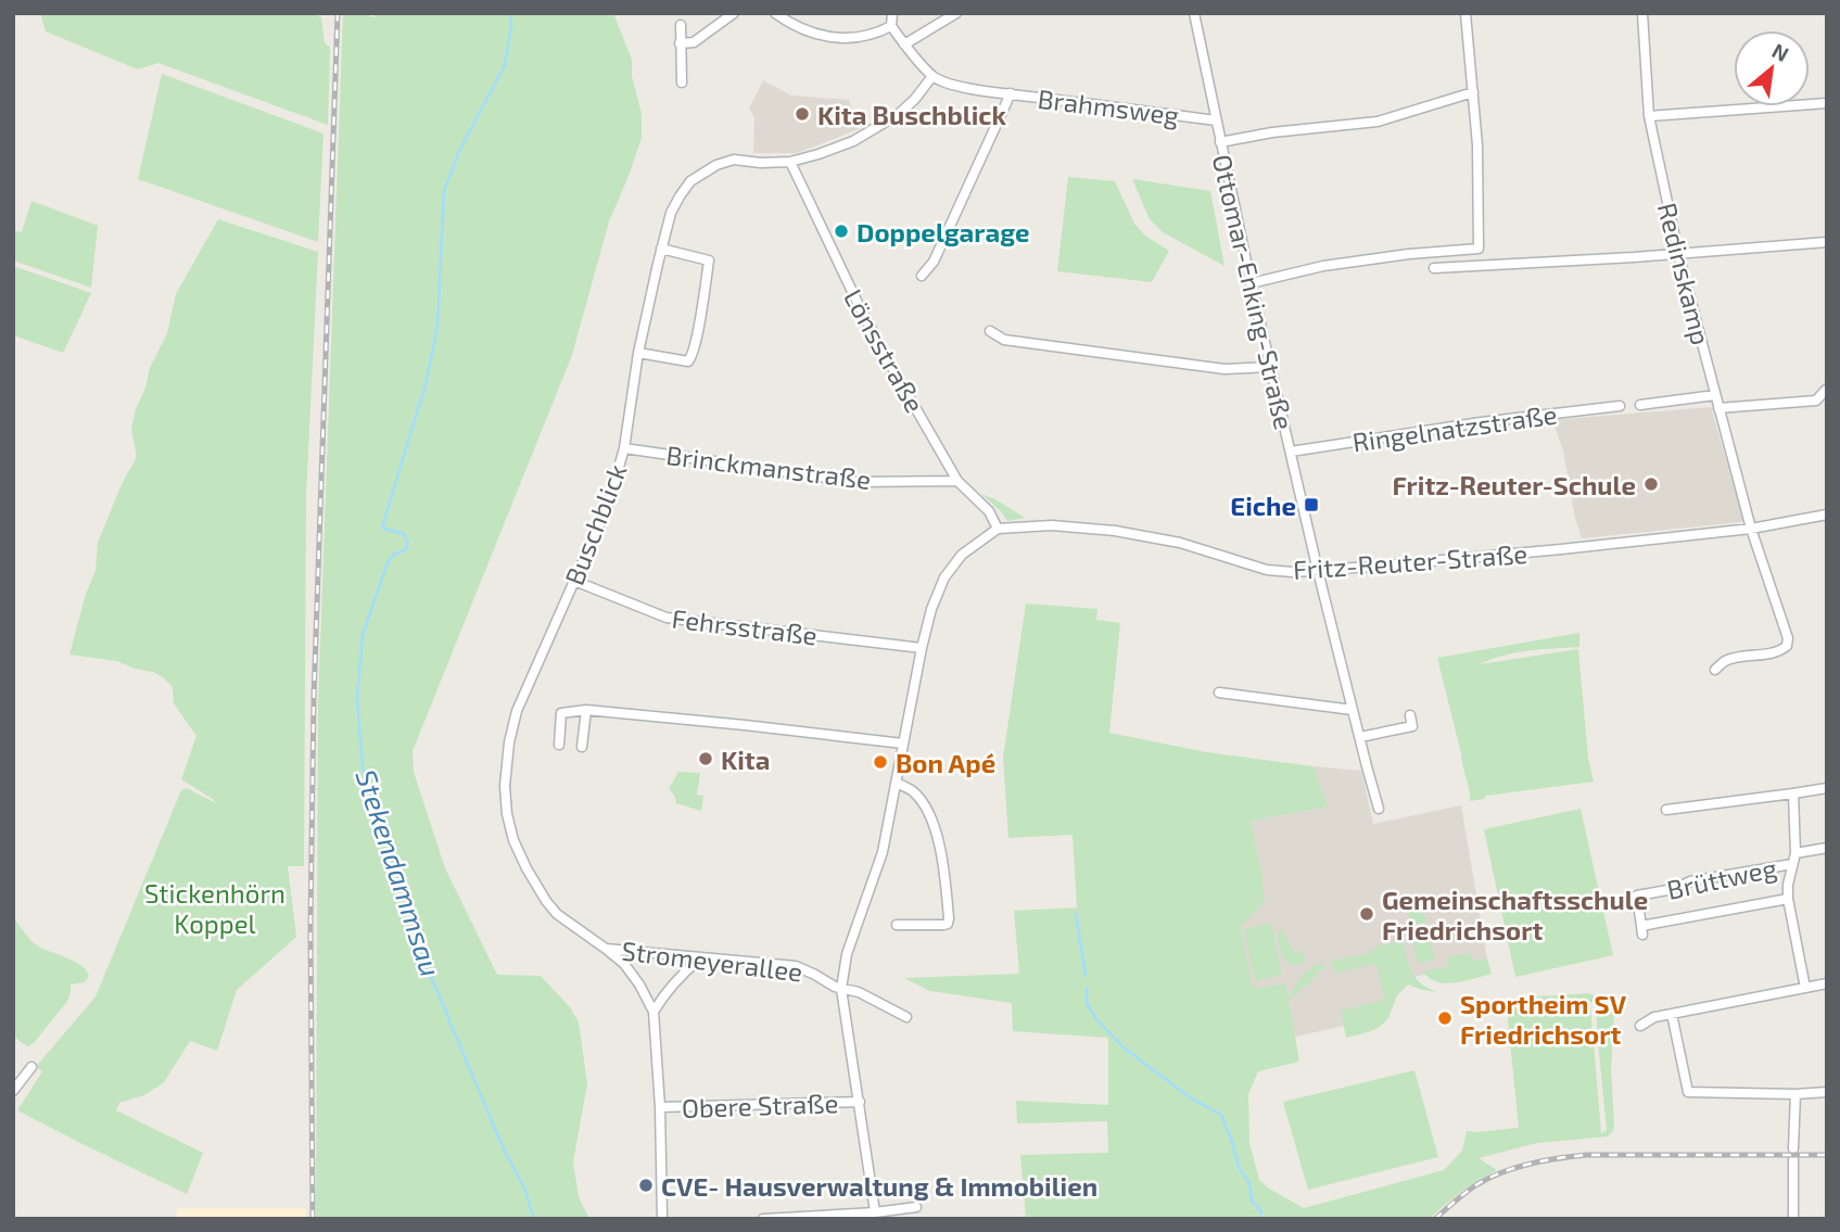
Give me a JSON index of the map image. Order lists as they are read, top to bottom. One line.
{"streets":{"street":["Brahmsweg","Redinskamp","Ottomar-Enking-Straße","Lönsstraße","Ringelnatzstraße","Brinckmanstraße","Buschblick","Fritz-Reuter-Straße","Fehrsstraße","Brüttweg","Stromeyerallee","Obere Straße"]},"crossings":[["Brahmsweg","Ottomar-Enking-Straße"],["Brahmsweg","Buschblick"],["Redinskamp","Fritz-Reuter-Straße"],["Ottomar-Enking-Straße","Ringelnatzstraße"],["Ottomar-Enking-Straße","Fritz-Reuter-Straße"],["Lönsstraße","Brinckmanstraße"],["Lönsstraße","Buschblick"],["Lönsstraße","Fritz-Reuter-Straße"],["Brinckmanstraße","Buschblick"],["Buschblick","Fehrsstraße"],["Buschblick","Stromeyerallee"]],"water":["Stekendammsau"],"parks":["Stickenhörn Koppel"],"places":{"other":["Kita Buschblick","Doppelgarage","Fritz-Reuter-Schule","Kita","Bon Apé","Gemeinschaftsschule Friedrichsort","Sportheim SV Friedrichsort","CVE- Hausverwaltung & Immobilien"],"transit":["Eiche"]},"north":"top right"}
